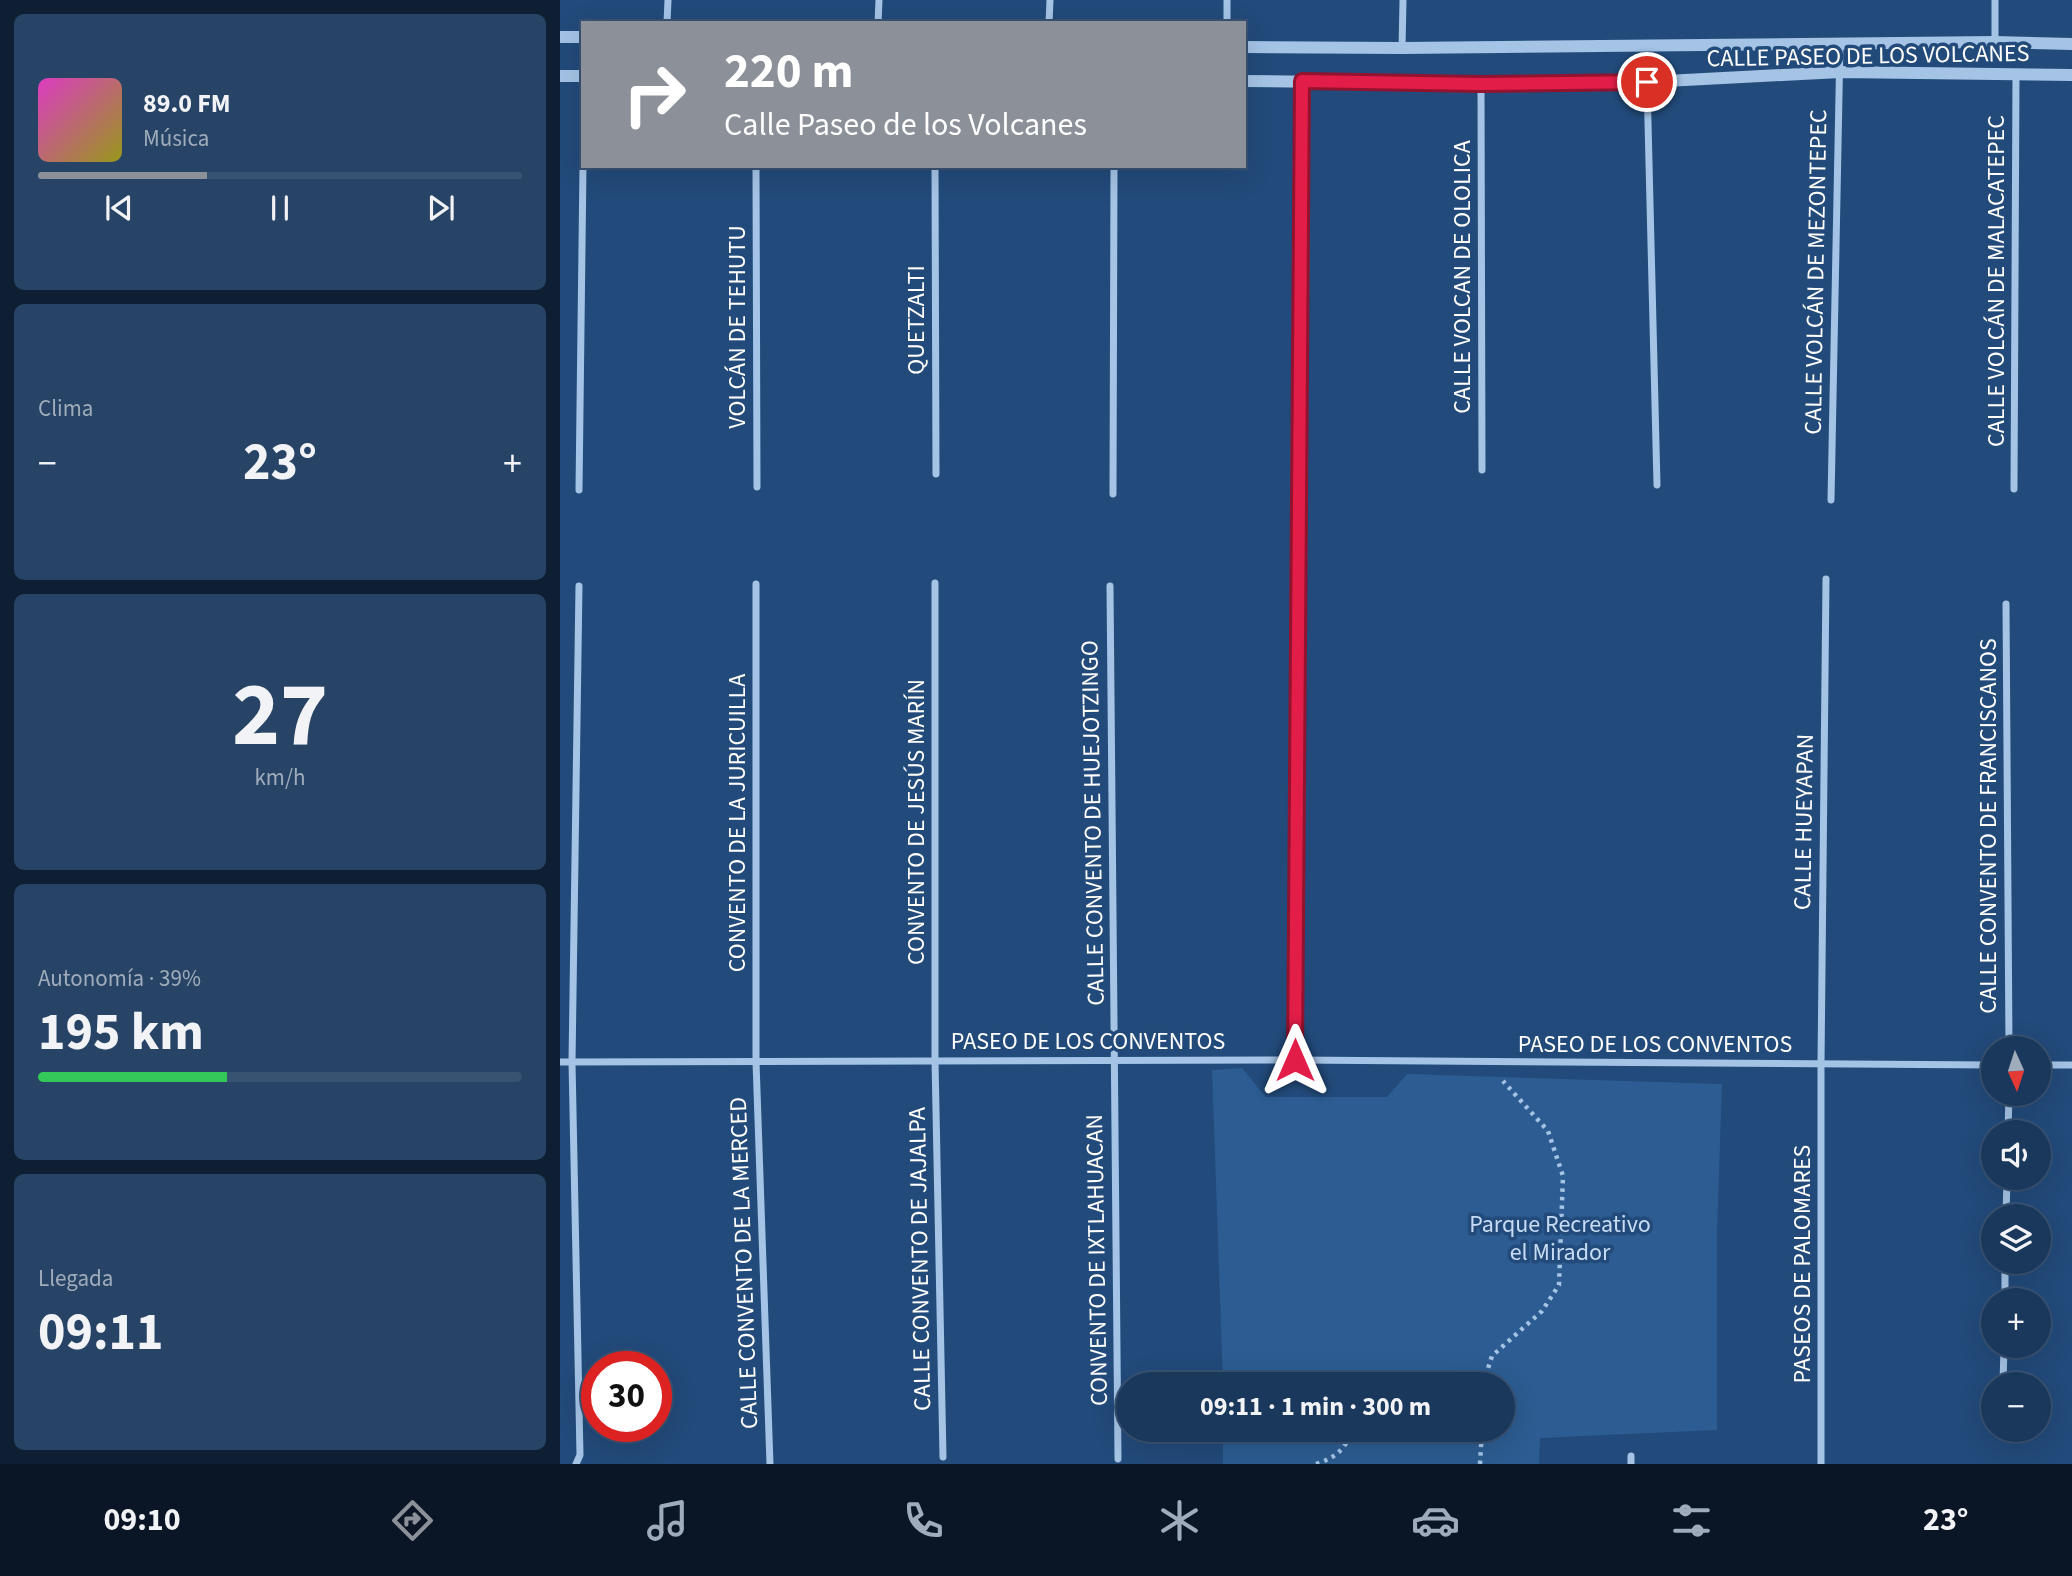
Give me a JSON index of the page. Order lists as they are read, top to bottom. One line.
{"streets":{"street":["CALLE PASEO DE LOS VOLCANES","CALLE VOLCÁN DE MEZONTEPEC","CALLE VOLCAN DE OLOLICA","CALLE VOLCÁN DE MALACATEPEC","QUETZALTI","VOLCÁN DE TEHUTU","CONVENTO DE JESÚS MARÍN","CALLE HUEYAPAN","CONVENTO DE LA JURICUILLA","CALLE CONVENTO DE HUEJOTZINGO","CALLE CONVENTO DE FRANCISCANOS","PASEO DE LOS CONVENTOS","CALLE CONVENTO DE JAJALPA","CONVENTO DE IXTLAHUACAN","CALLE CONVENTO DE LA MERCED","PASEOS DE PALOMARES"]},"crossings":[["CALLE PASEO DE LOS VOLCANES","CALLE VOLCÁN DE MEZONTEPEC"],["CALLE PASEO DE LOS VOLCANES","CALLE VOLCAN DE OLOLICA"],["CALLE PASEO DE LOS VOLCANES","CALLE VOLCÁN DE MALACATEPEC"],["CONVENTO DE JESÚS MARÍN","PASEO DE LOS CONVENTOS"],["CONVENTO DE JESÚS MARÍN","CALLE CONVENTO DE JAJALPA"],["CALLE HUEYAPAN","PASEO DE LOS CONVENTOS"],["CALLE HUEYAPAN","PASEOS DE PALOMARES"],["CONVENTO DE LA JURICUILLA","PASEO DE LOS CONVENTOS"],["CONVENTO DE LA JURICUILLA","CALLE CONVENTO DE LA MERCED"],["CALLE CONVENTO DE HUEJOTZINGO","PASEO DE LOS CONVENTOS"],["CALLE CONVENTO DE HUEJOTZINGO","CONVENTO DE IXTLAHUACAN"],["PASEO DE LOS CONVENTOS","CALLE CONVENTO DE JAJALPA"],["PASEO DE LOS CONVENTOS","CONVENTO DE IXTLAHUACAN"],["PASEO DE LOS CONVENTOS","CALLE CONVENTO DE LA MERCED"],["PASEO DE LOS CONVENTOS","PASEOS DE PALOMARES"]],"parks":["Parque Recreativo el Mirador"],"north":"bottom","page":{"turn":["220 m","Calle Paseo de los Volcanes"],"song":["89.0 FM","Música"],"tile":["Clima",["27","km/h"],["Autonomía · 39%","195 km"],["Llegada","09:11"]],"heat":["−","23°","+"],"map_buttons":["+","−"],"limit":"30","trip":"09:11 · 1 min · 300 m","tabs":["09:10","23°"]}}
